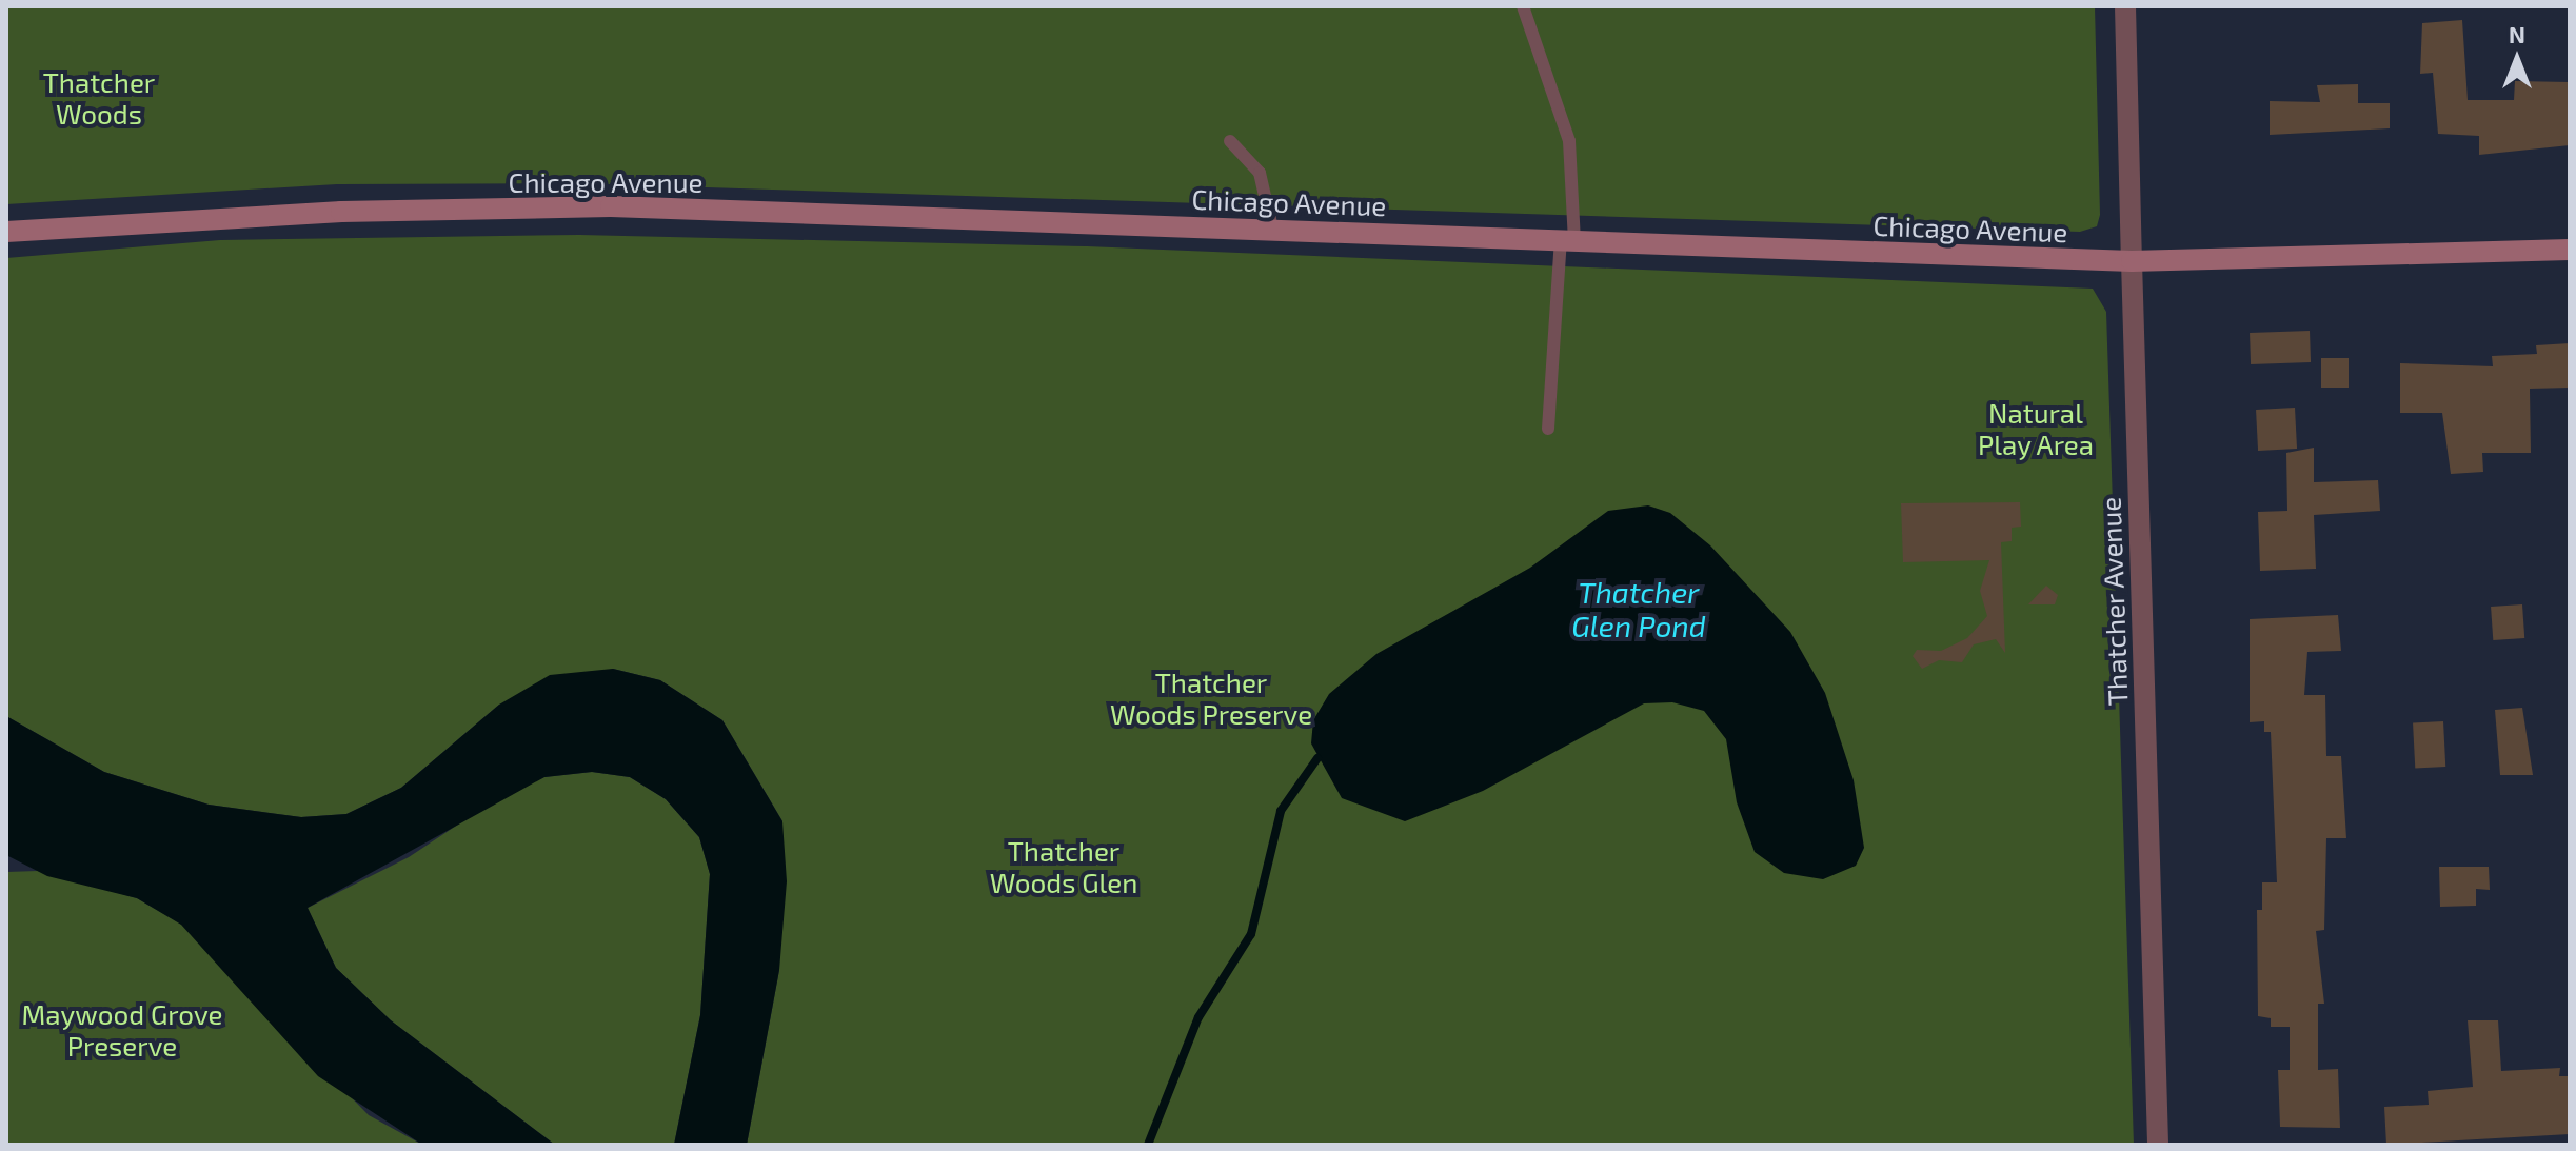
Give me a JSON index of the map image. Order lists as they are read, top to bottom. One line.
{"streets":{"main road":["Chicago Avenue"],"street":["Thatcher Avenue"]},"crossings":[["Chicago Avenue","Thatcher Avenue"]],"water":["Thatcher Glen Pond"],"parks":["Thatcher Woods","Natural Play Area","Thatcher Woods Preserve","Thatcher Woods Glen","Maywood Grove Preserve"],"north":"top"}
